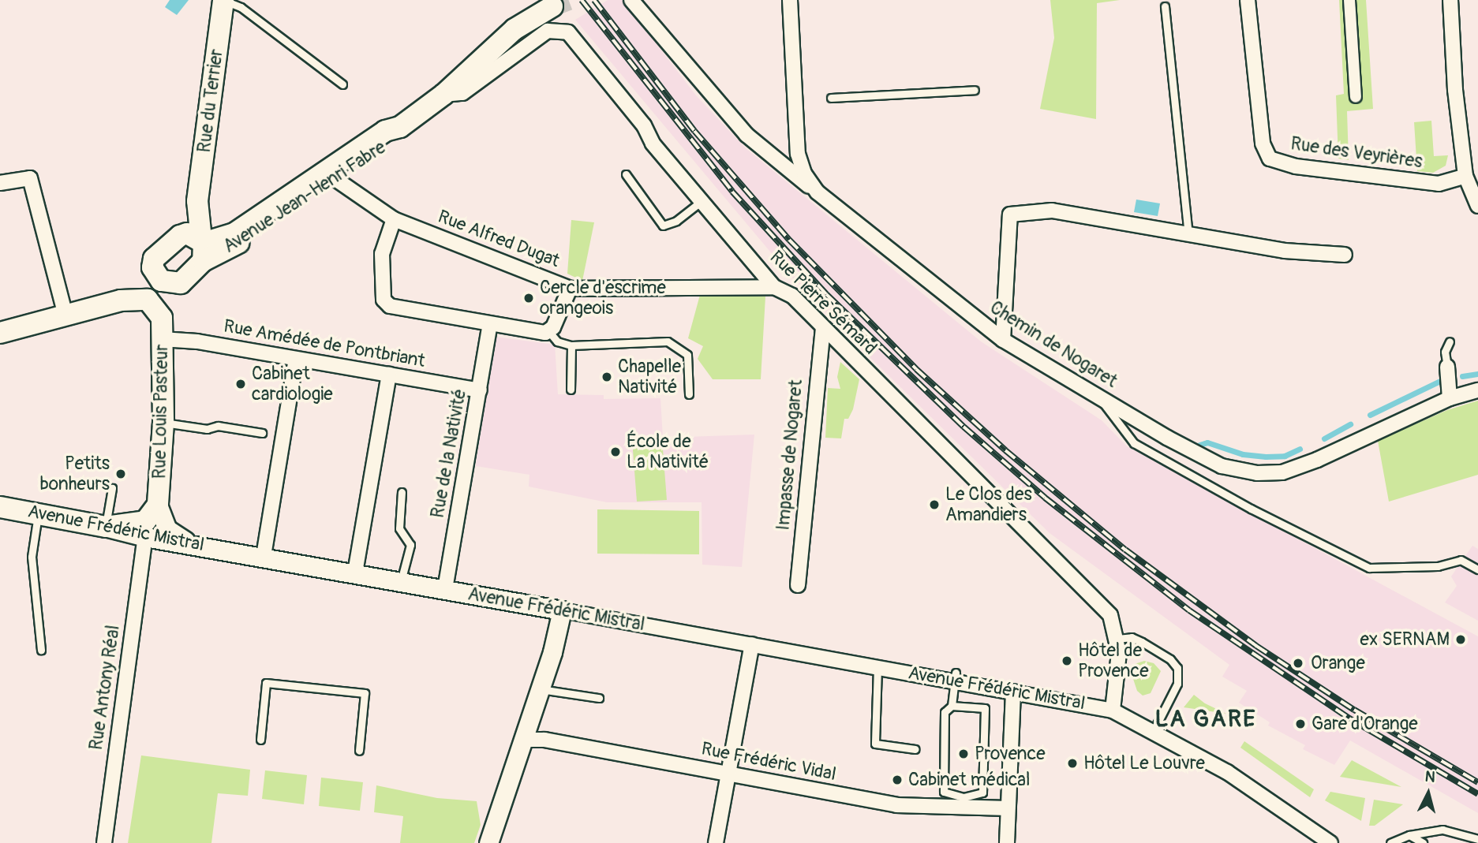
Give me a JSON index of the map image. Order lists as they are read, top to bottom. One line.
{"streets":{"main road":["Rue du Terrier","Avenue Jean-Henri Fabre","Rue Louis Pasteur","Avenue Frédéric Mistral"],"street":["Rue des Veyrières","Rue Alfred Dugat","Rue Pierre Sémard","Rue Amédée de Pontbriant","Chemin de Nogaret","Rue de la Nativité","Impasse de Nogaret","Rue Antony Réal","Rue Frédéric Vidal"]},"crossings":[["Rue du Terrier","Avenue Jean-Henri Fabre"],["Rue du Terrier","Rue Louis Pasteur"],["Avenue Jean-Henri Fabre","Rue Alfred Dugat"],["Avenue Jean-Henri Fabre","Rue Pierre Sémard"],["Avenue Jean-Henri Fabre","Rue Louis Pasteur"],["Rue Alfred Dugat","Rue Pierre Sémard"],["Rue Pierre Sémard","Impasse de Nogaret"],["Rue Pierre Sémard","Avenue Frédéric Mistral"],["Rue Amédée de Pontbriant","Rue Louis Pasteur"],["Rue Amédée de Pontbriant","Rue de la Nativité"],["Rue Louis Pasteur","Avenue Frédéric Mistral"],["Rue de la Nativité","Avenue Frédéric Mistral"],["Avenue Frédéric Mistral","Rue Antony Réal"]],"districts":["LA GARE"],"places":["Cercle d'escrime orangeois","Chapelle Nativité","Cabinet cardiologie","École de La Nativité","Petits bonheurs","Le Clos des Amandiers","ex SERNAM","Hôtel de Provence","Orange","Gare d'Orange","Provence","Hôtel Le Louvre","Cabinet médical"],"north":"top"}
